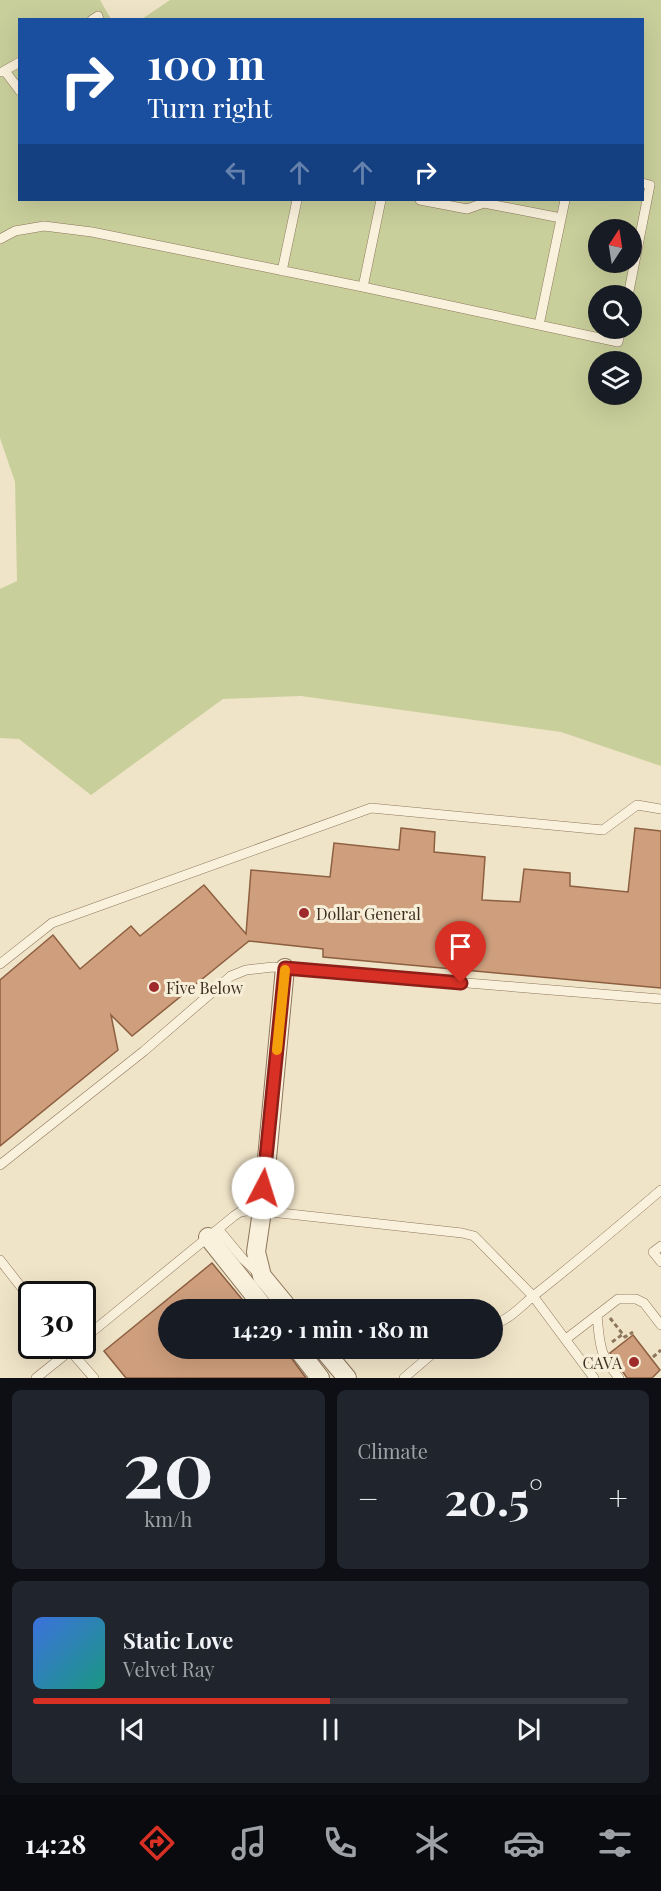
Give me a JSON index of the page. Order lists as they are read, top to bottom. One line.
{"places":["Dollar General","Five Below","CAVA"],"north":"top","page":{"turn":["100 m","Turn right"],"limit":"30","trip":"14:29 · 1 min · 180 m","tile":[["20","km/h"],"Climate"],"heat":["−","20.5°","+"],"song":["Static Love","Velvet Ray"],"tabs":"14:28"}}
